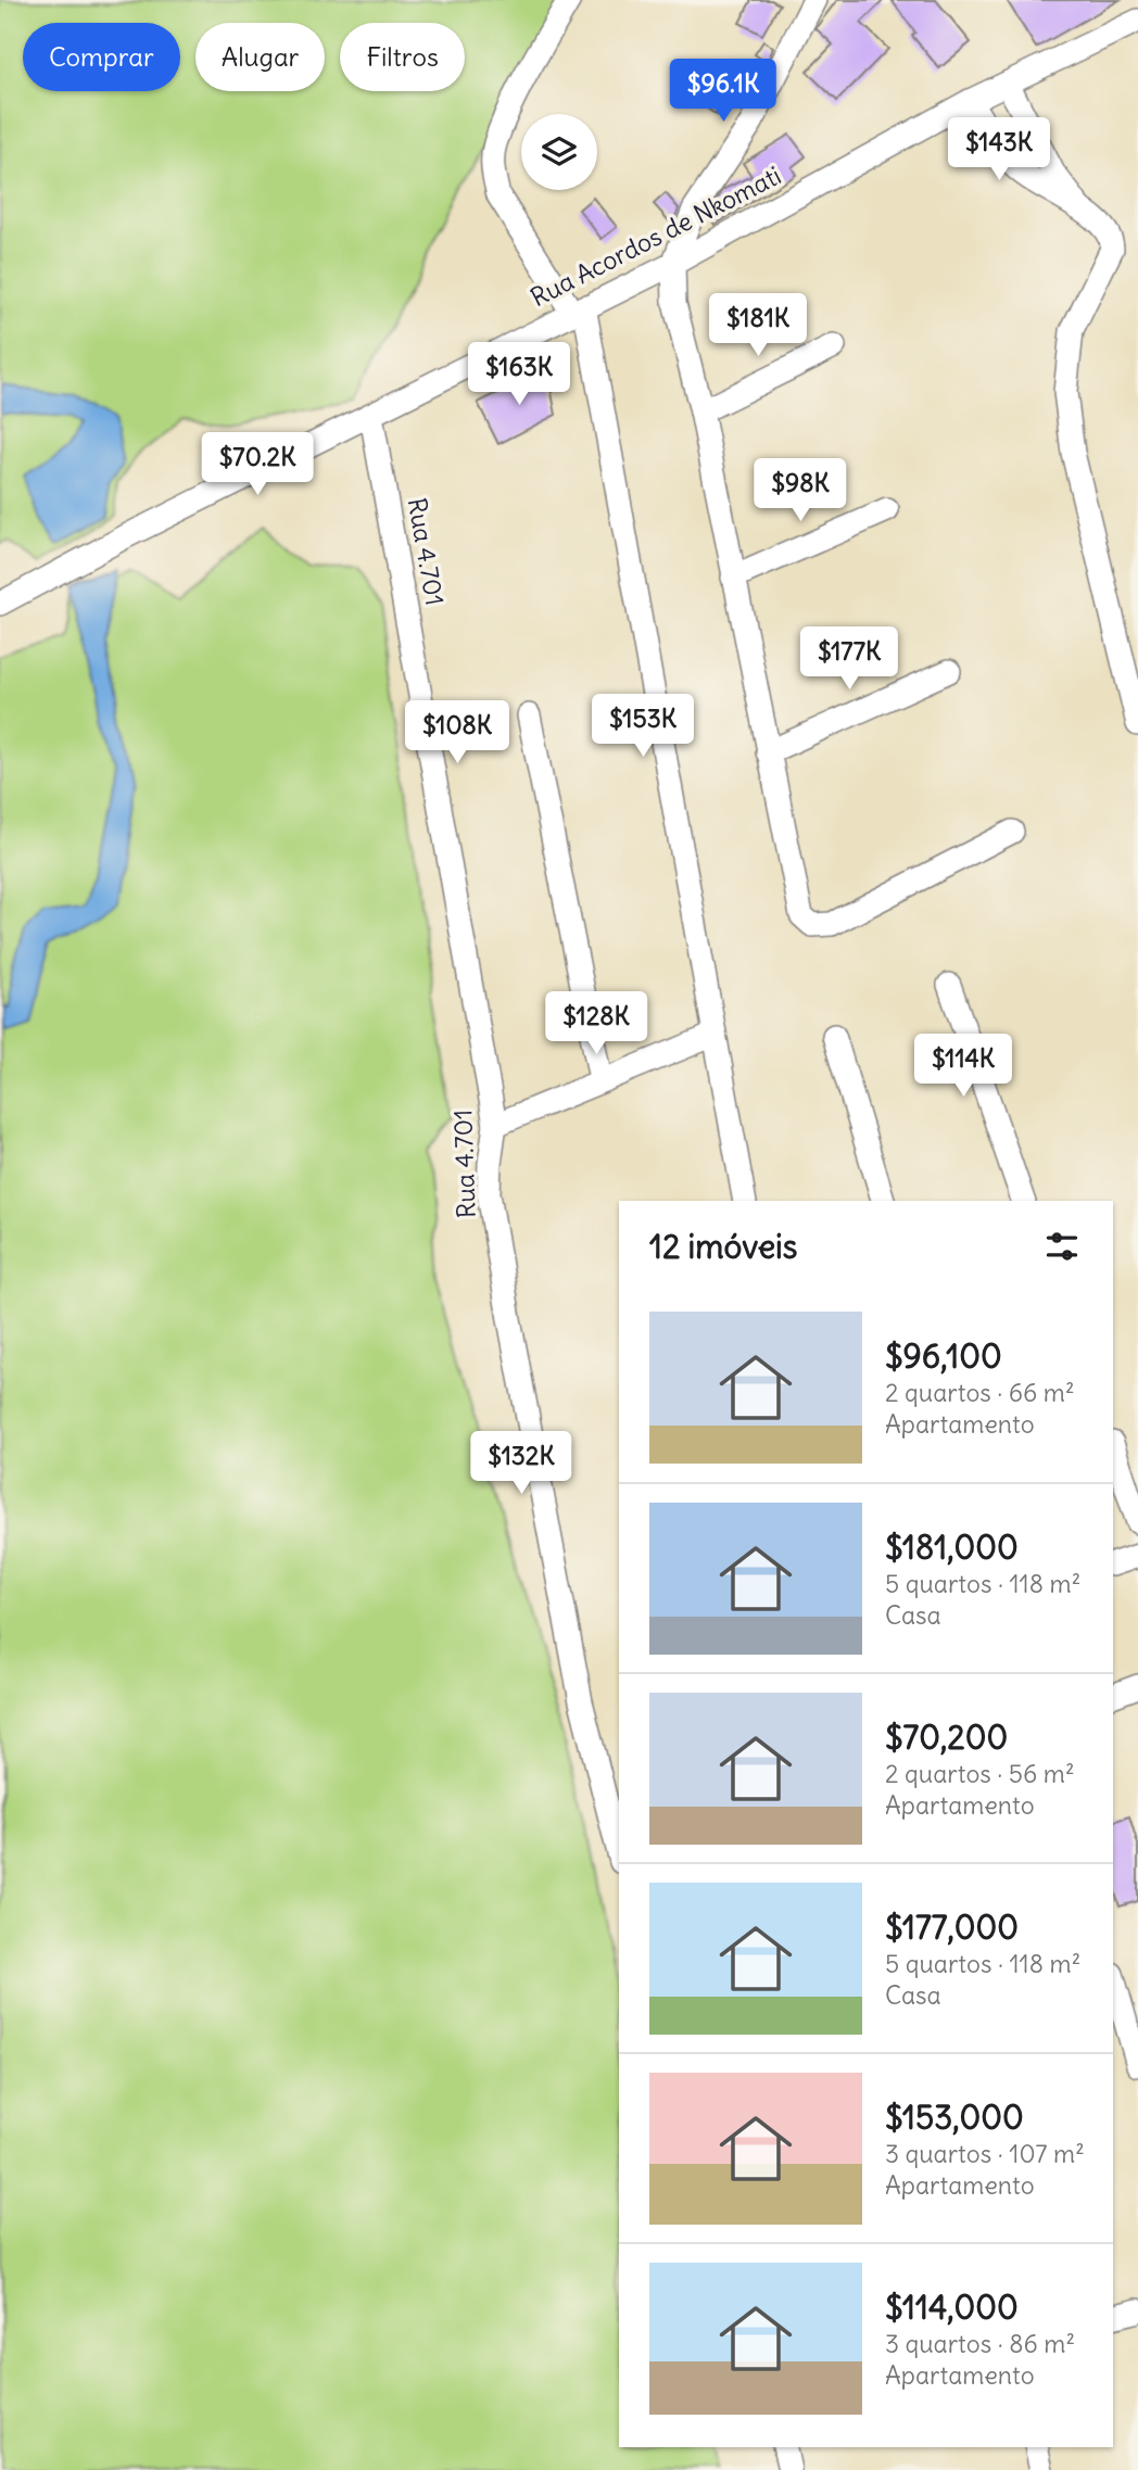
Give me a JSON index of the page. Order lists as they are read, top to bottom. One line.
{"streets":{"street":["Rua Acordos de Nkomati","Rua 4.701"]},"crossings":[["Rua Acordos de Nkomati","Rua 4.701"]],"page":{"chip":["Comprar","Alugar","Filtros"],"price":["$96.1K","$143K","$181K","$163K","$70.2K","$98K","$177K","$153K","$108K","$128K","$114K","$132K"],"heading":"12 imóveis","list":[{"name":"$96,100","note":"2 quartos · 66 m² · Apartamento"},{"name":"$181,000","note":"5 quartos · 118 m² · Casa"},{"name":"$70,200","note":"2 quartos · 56 m² · Apartamento"},{"name":"$177,000","note":"5 quartos · 118 m² · Casa"},{"name":"$153,000","note":"3 quartos · 107 m² · Apartamento"},{"name":"$114,000","note":"3 quartos · 86 m² · Apartamento"}]}}
